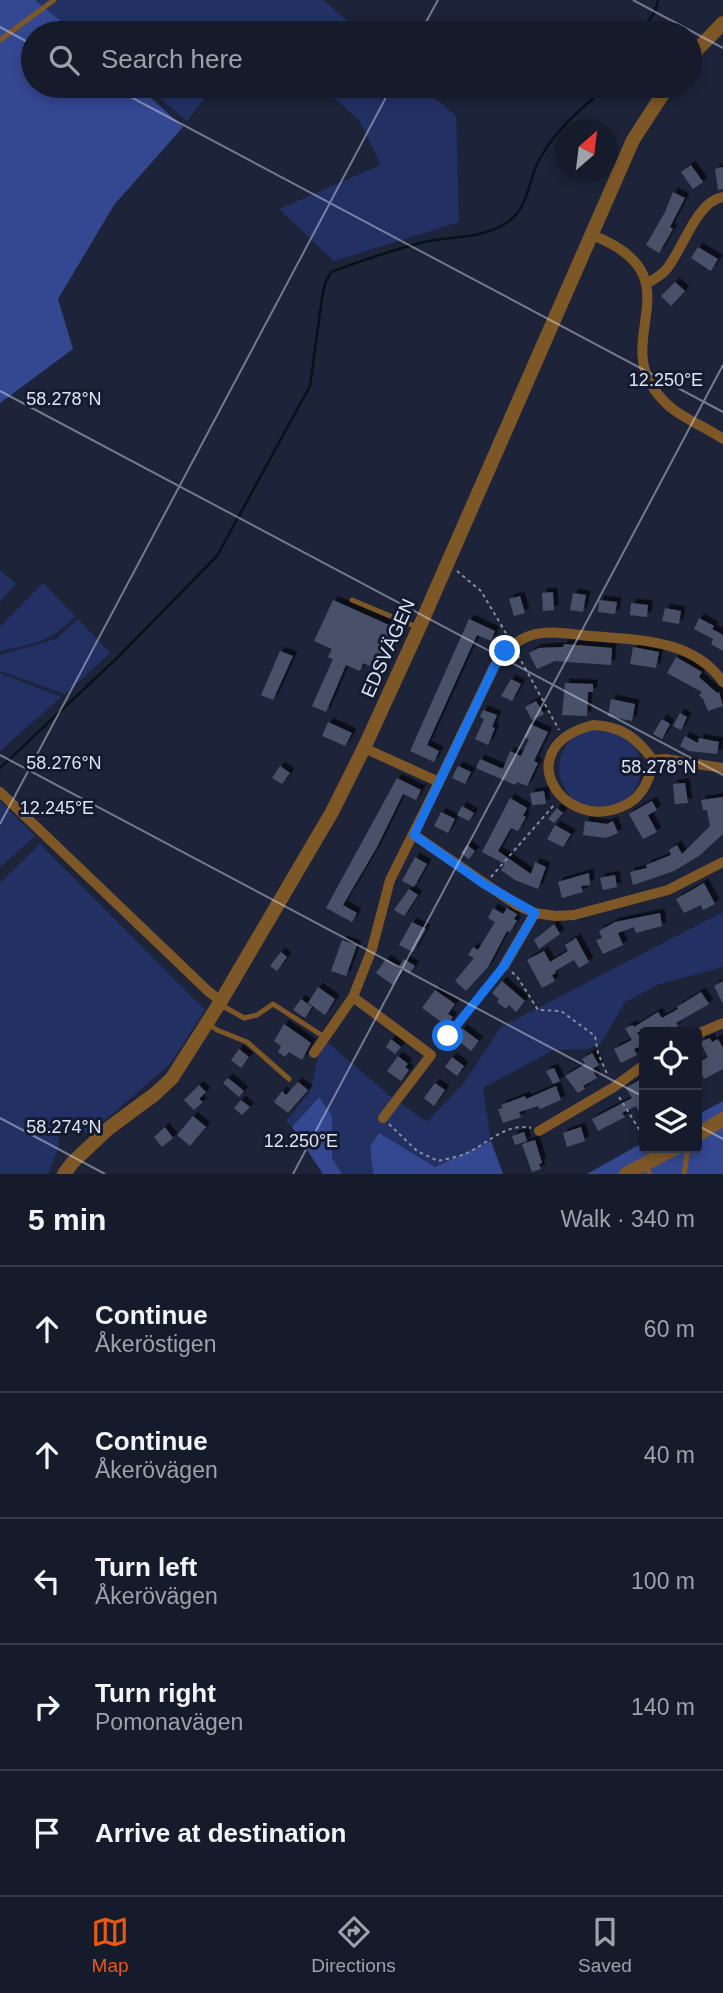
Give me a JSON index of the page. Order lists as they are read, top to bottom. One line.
{"streets":{"street":["EDSVÄGEN"]},"north":"top right","page":{"search":"Search here","heading":["5 min","Walk · 340 m"],"list":[["Continue","Åkeröstigen","60 m"],["Continue","Åkerövägen","40 m"],["Turn left","Åkerövägen","100 m"],["Turn right","Pomonavägen","140 m"],"Arrive at destination"],"nav":["Map","Directions","Saved"]},"coordinates":["12.250°E","58.278°N","58.276°N","12.245°E","58.274°N"]}
